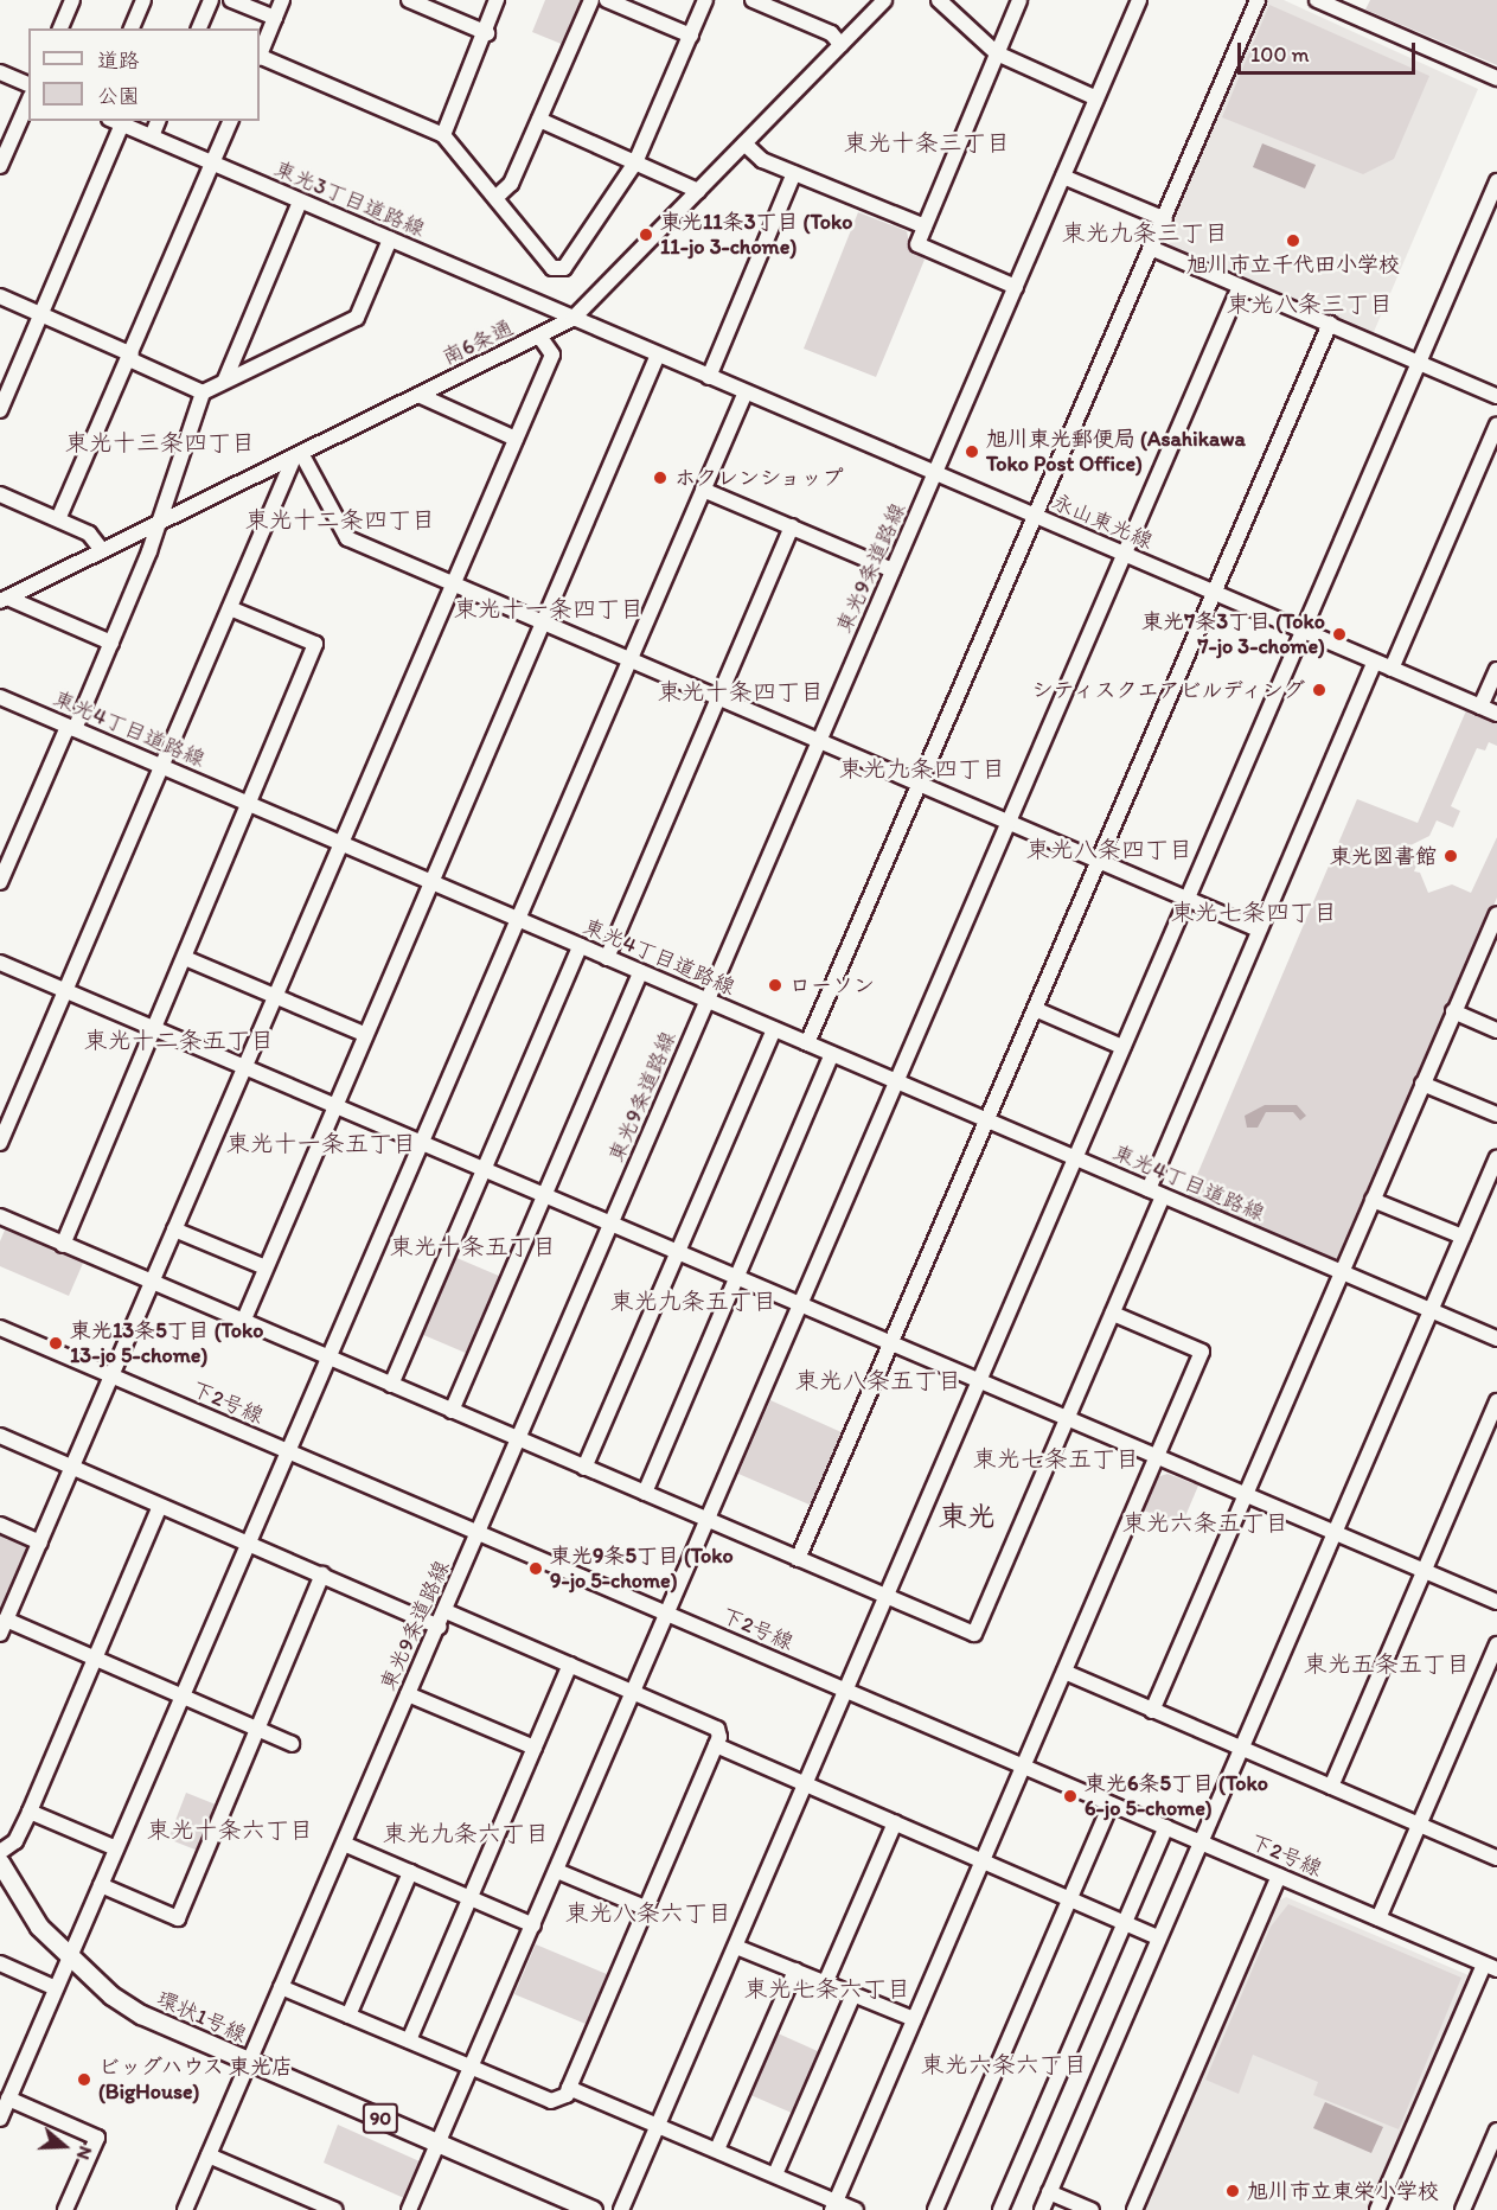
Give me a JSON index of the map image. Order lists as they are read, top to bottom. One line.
{"streets":{"main road":["環状1号線","90"],"street":["東光3丁目道路線","南6条通","永山東光線","東光9条道路線","東光4丁目道路線","下2号線"]},"crossings":[["東光3丁目道路線","南6条通"],["東光3丁目道路線","永山東光線"],["南6条通","永山東光線"],["永山東光線","東光9条道路線"],["東光9条道路線","東光4丁目道路線"],["東光9条道路線","下2号線"],["東光9条道路線","環状1号線"]],"districts":["東光十条三丁目","東光九条三丁目","東光八条三丁目","東光十三条四丁目","東光十二条四丁目","東光十一条四丁目","東光十条四丁目","東光九条四丁目","東光八条四丁目","東光七条四丁目","東光十二条五丁目","東光十一条五丁目","東光十条五丁目","東光九条五丁目","東光八条五丁目","東光七条五丁目","東光","東光六条五丁目","東光五条五丁目","東光十条六丁目","東光九条六丁目","東光八条六丁目","東光七条六丁目","東光六条六丁目"],"places":["東光11条3丁目 (Toko 11-jo 3-chome)","旭川市立千代田小学校","旭川東光郵便局 (Asahikawa Toko Post Office)","ホクレンショップ","東光7条3丁目 (Toko 7-jo 3-chome)","シティスクエアビルディング","東光図書館","ローソン","東光13条5丁目 (Toko 13-jo 5-chome)","東光9条5丁目 (Toko 9-jo 5-chome)","東光6条5丁目 (Toko 6-jo 5-chome)","ビッグハウス 東光店 (BigHouse)","旭川市立東栄小学校"],"legend":["道路","公園"],"scale_bar":"100 m","north":"right"}
